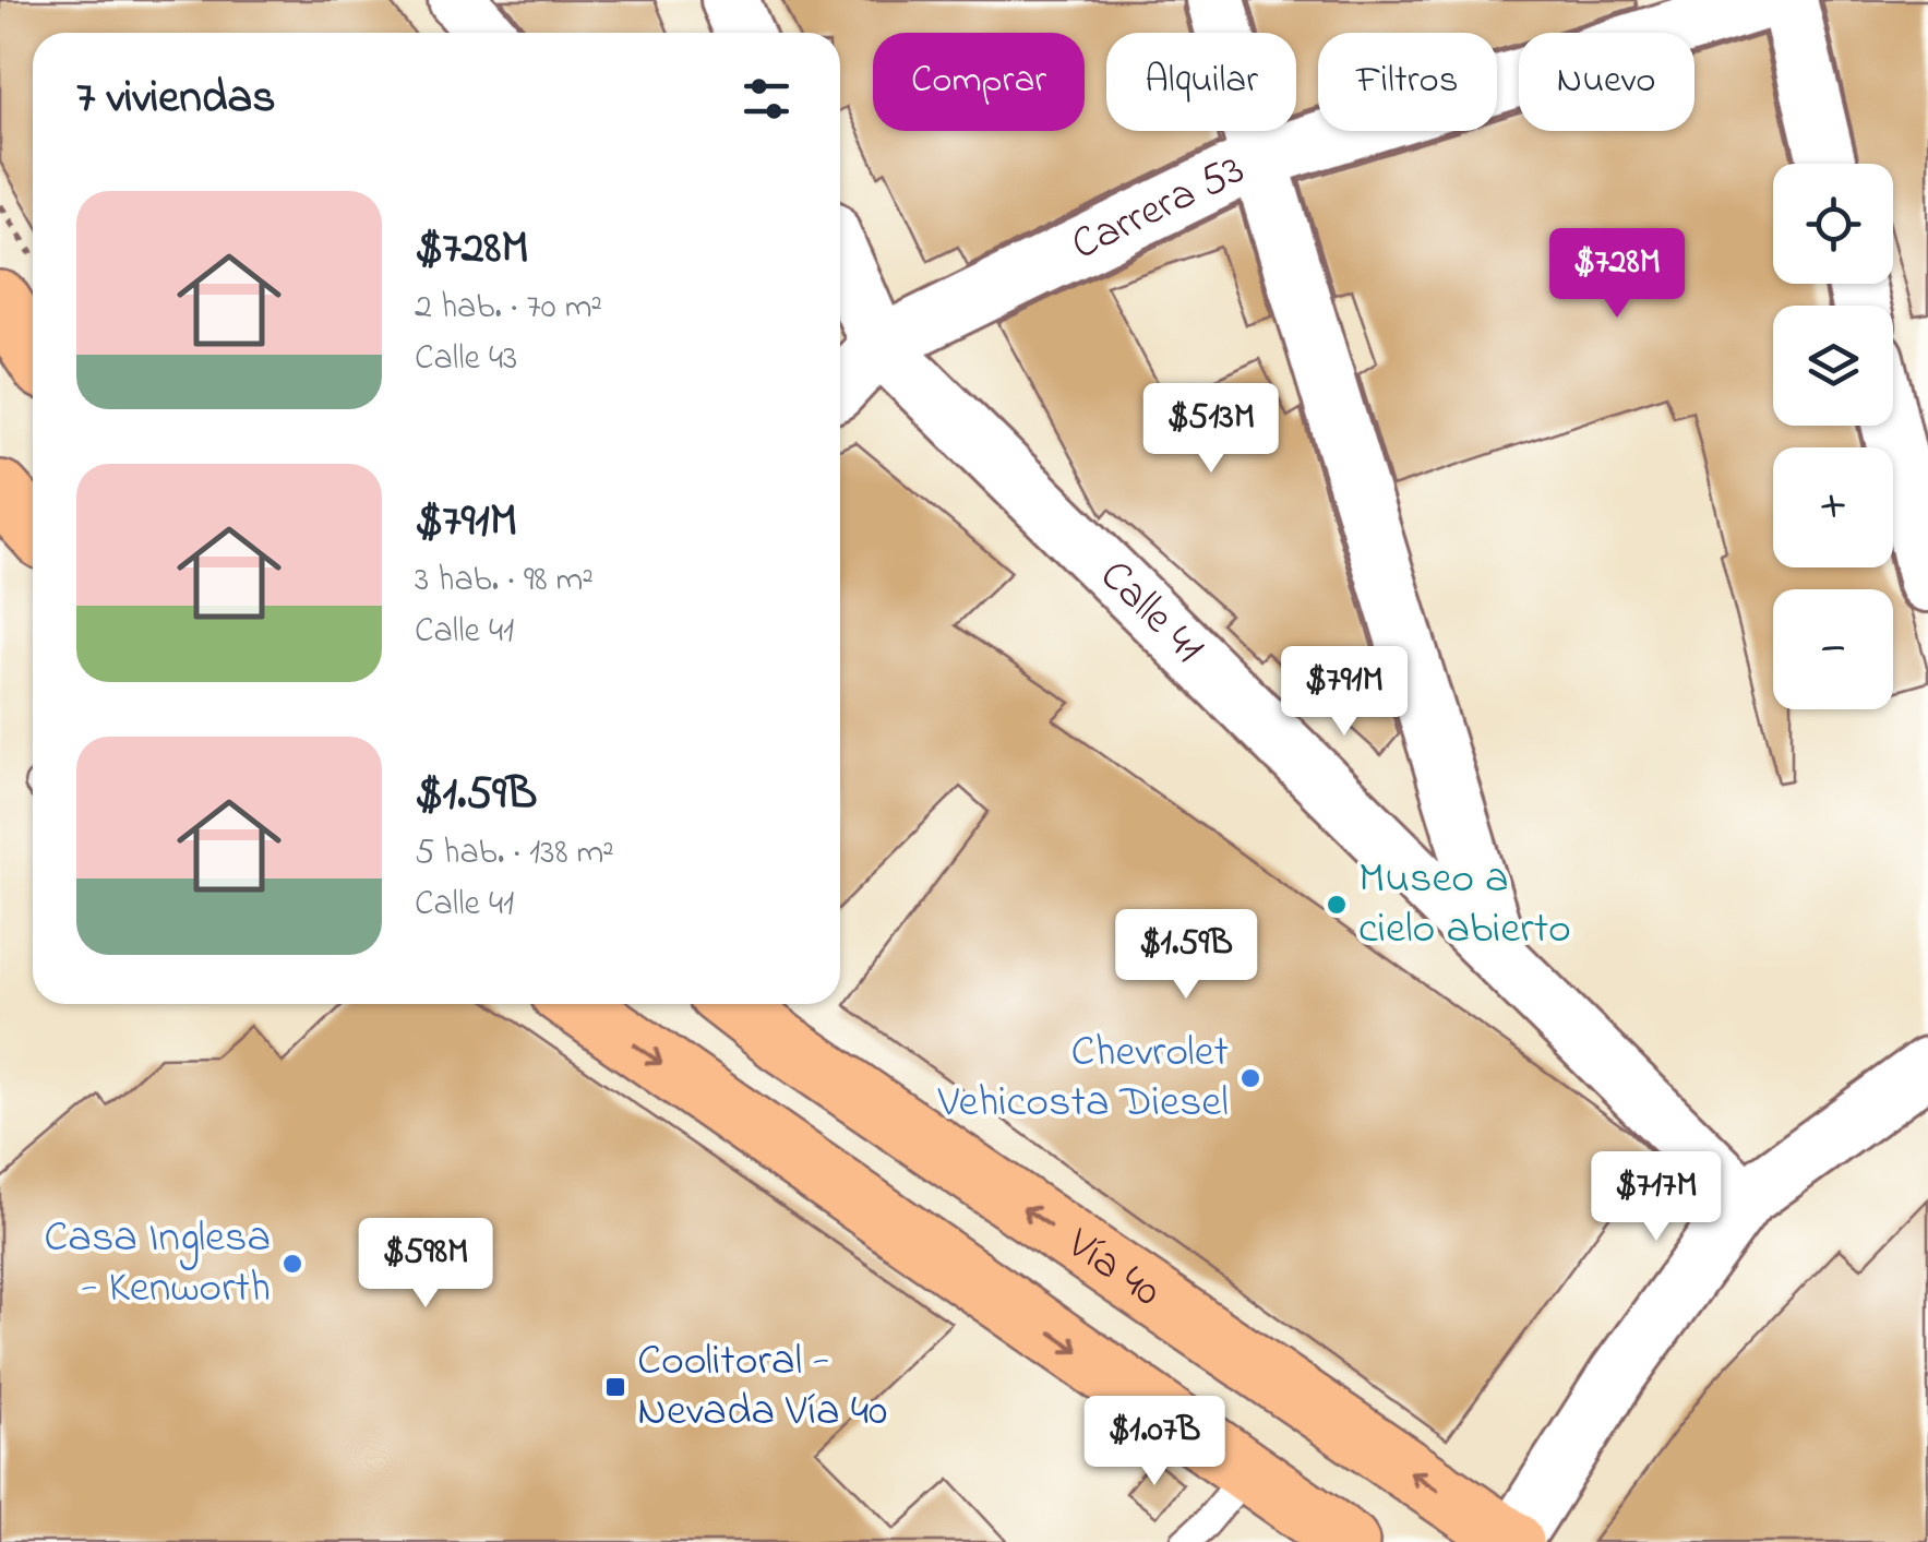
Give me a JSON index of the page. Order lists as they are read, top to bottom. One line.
{"streets":{"highway":["Vía 40"],"street":["Carrera 53","Calle 41"]},"crossings":[["Carrera 53","Calle 41"]],"places":{"other":["Museo a cielo abierto","Chevrolet Vehicosta Diesel","Casa Inglesa - Kenworth"],"transit":["Coolitoral - Nevada Vía 40"]},"page":{"chip":["Comprar","Alquilar","Filtros","Nuevo"],"heading":"7 viviendas","map_buttons":["+","−"],"list":[{"name":"$728M","note":"2 hab. · 70 m² · Calle 43"},{"name":"$791M","note":"3 hab. · 98 m² · Calle 41"},{"name":"$1.59B","note":"5 hab. · 138 m² · Calle 41"}],"price":["$728M","$513M","$791M","$1.59B","$717M","$598M","$1.07B"]}}
